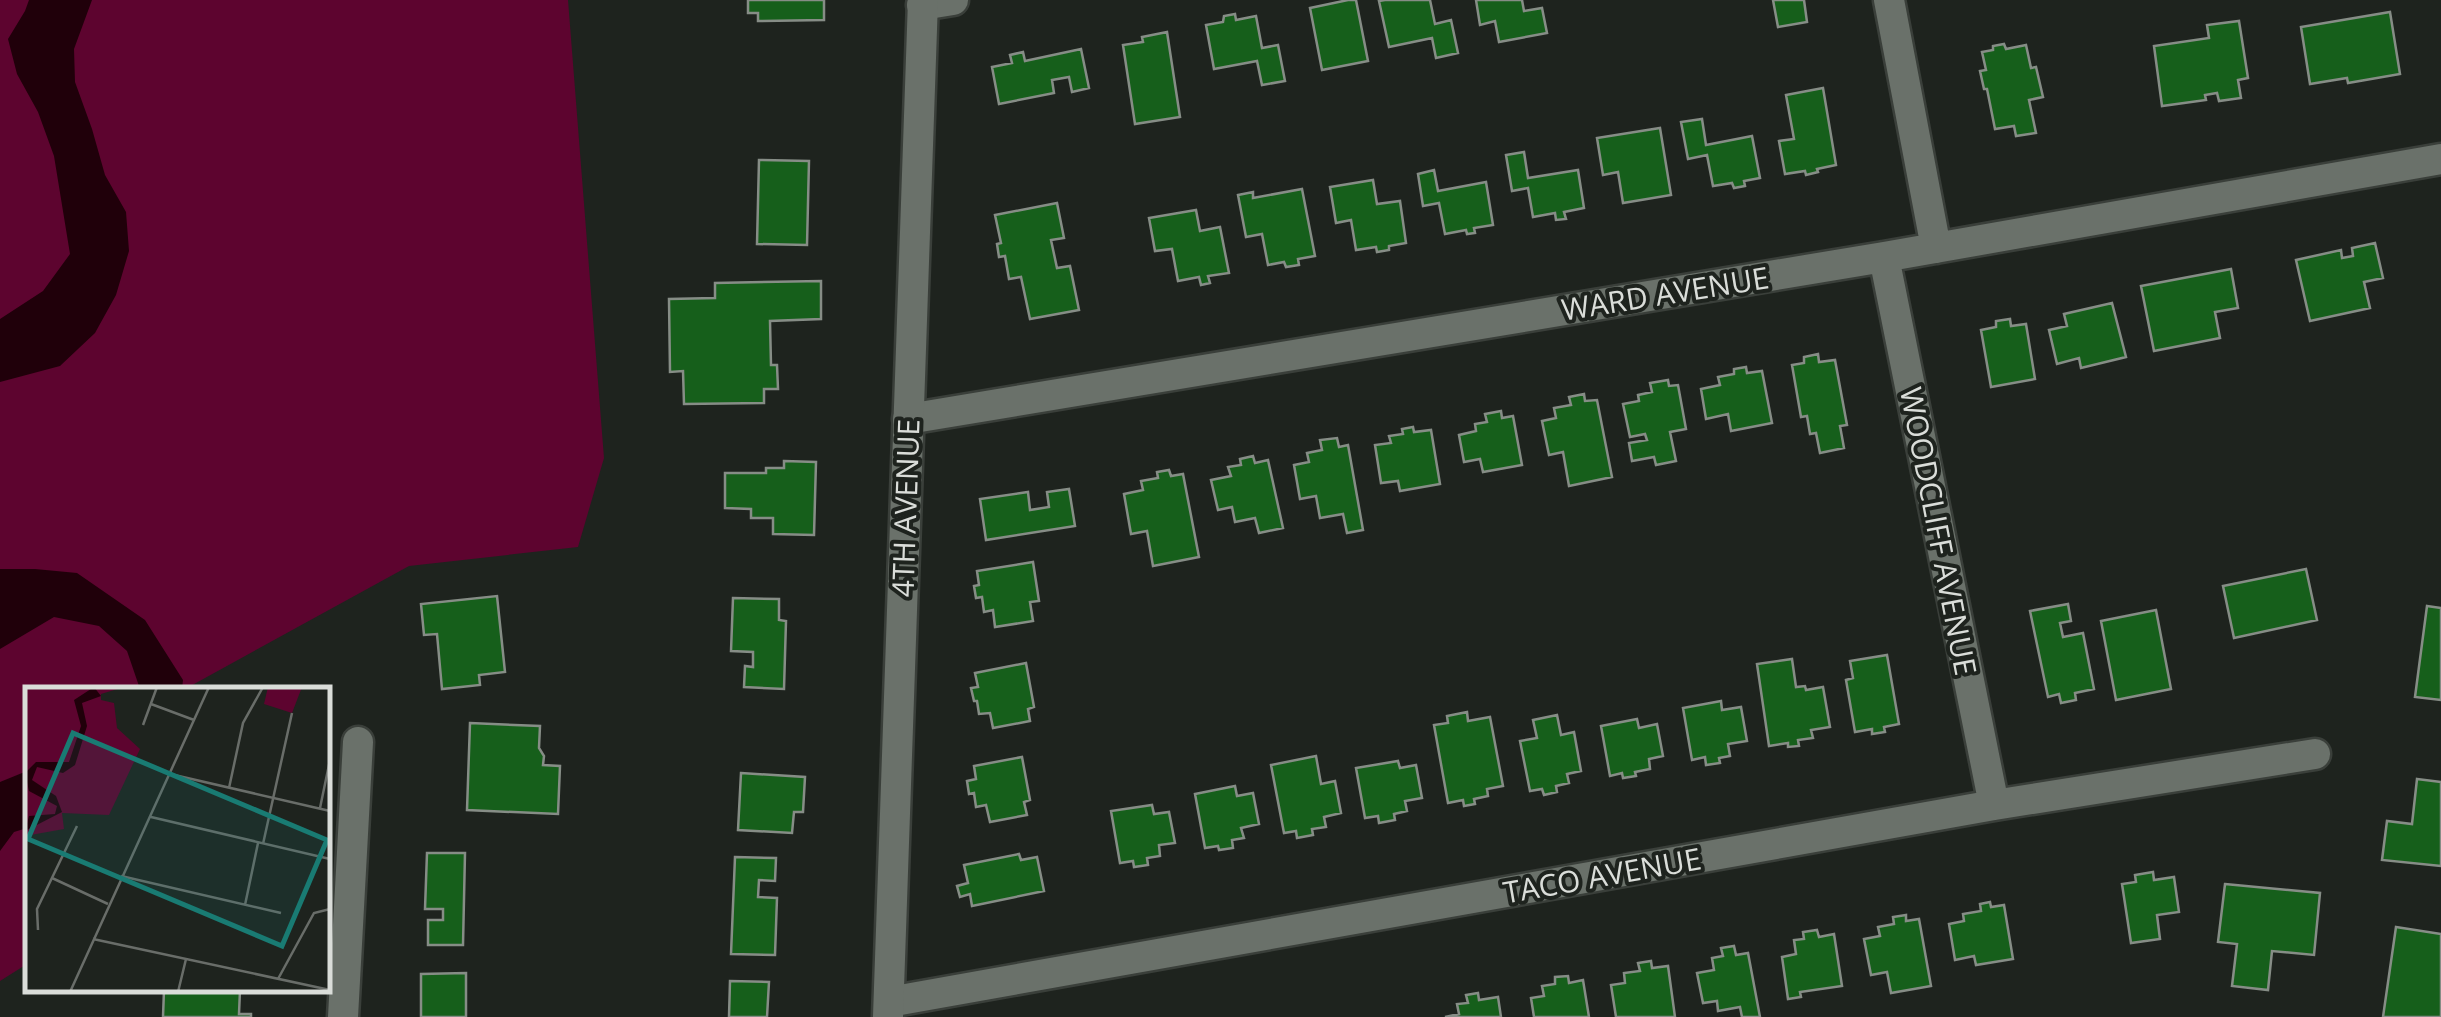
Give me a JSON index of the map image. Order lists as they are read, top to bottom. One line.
{"streets":{"street":["WARD AVENUE","4TH AVENUE","WOODCLIFF AVENUE","TACO AVENUE"]},"crossings":[["WARD AVENUE","4TH AVENUE"],["WARD AVENUE","WOODCLIFF AVENUE"],["4TH AVENUE","TACO AVENUE"],["WOODCLIFF AVENUE","TACO AVENUE"]]}
